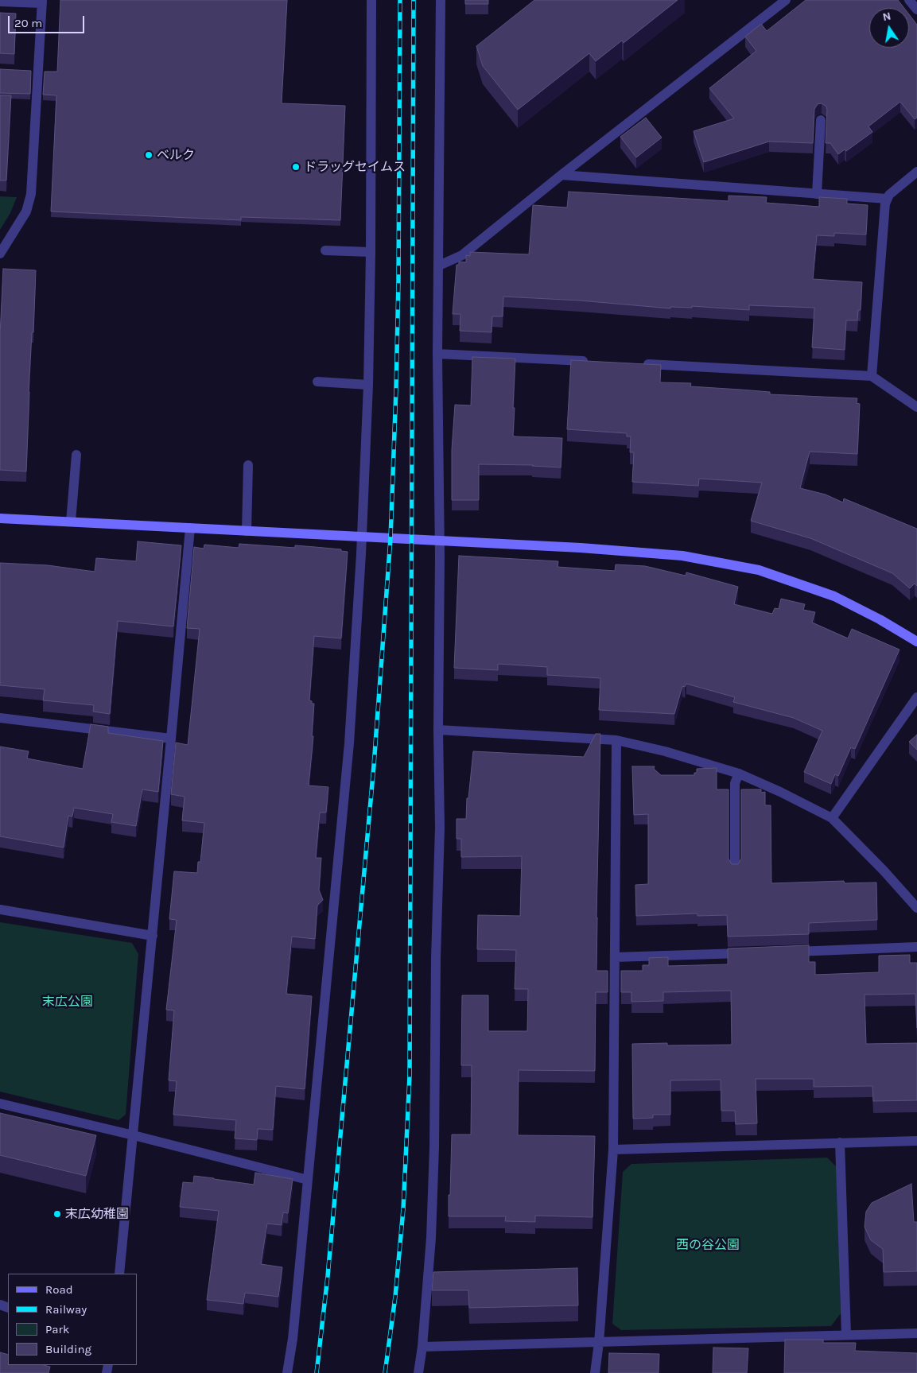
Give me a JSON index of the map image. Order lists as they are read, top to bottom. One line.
{"parks":["末広公園","西の谷公園"],"places":["ベルク","ドラッグセイムス","末広幼稚園"],"legend":["Road","Railway","Park","Building"],"scale_bar":"20 m","north":"top"}
